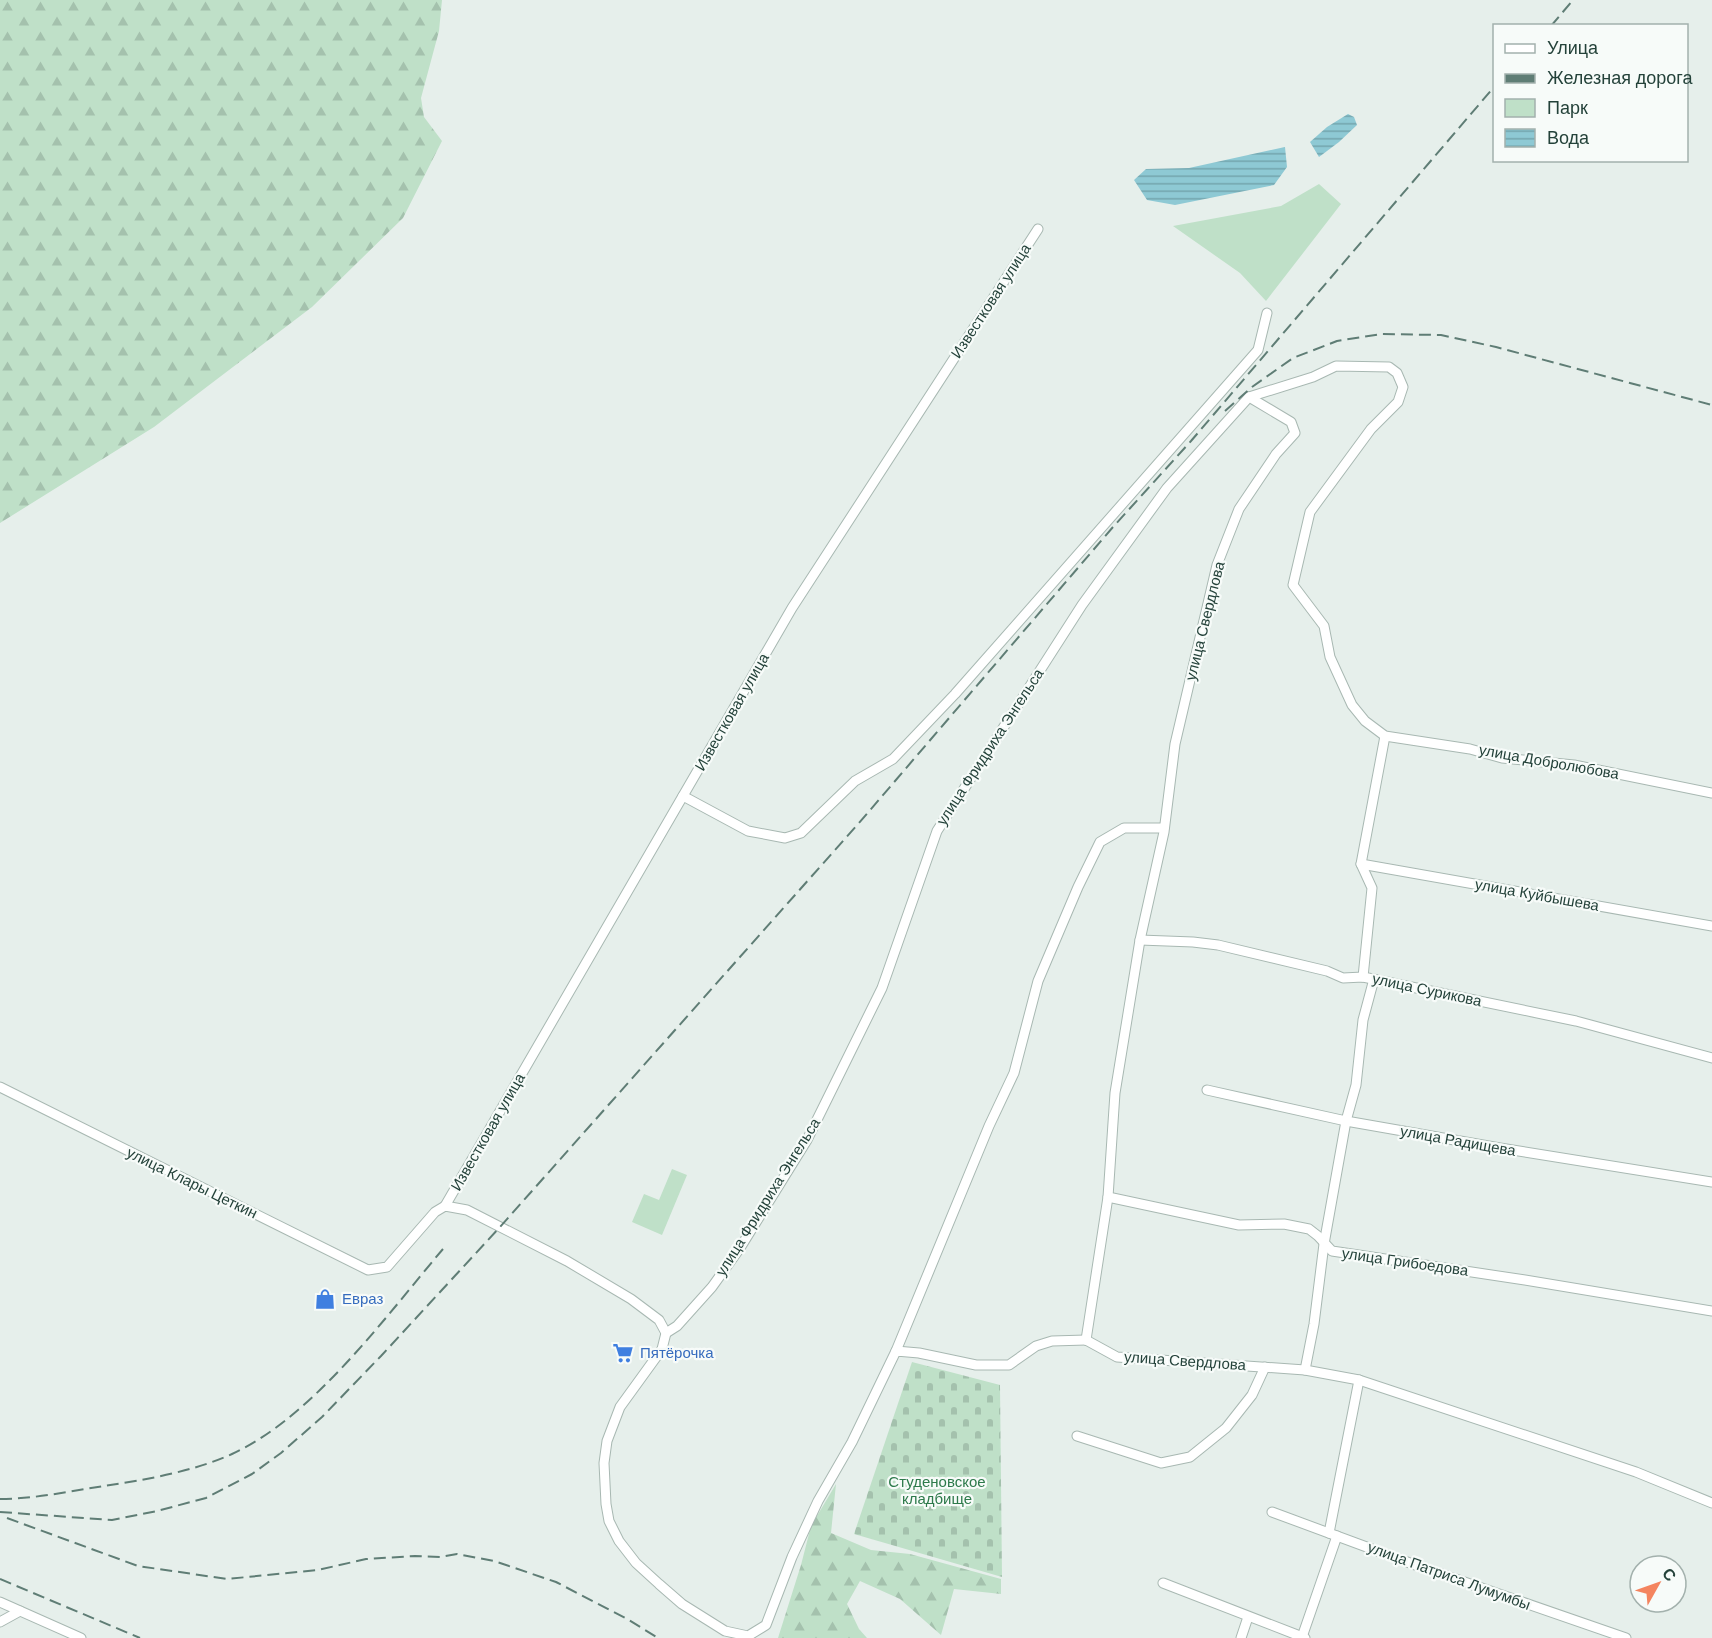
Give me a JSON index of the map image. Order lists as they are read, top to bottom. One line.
{"streets":{"street":["Известковая улица","улица Свердлова","улица Фридриха Энгельса","улица Добролюбова","улица Куйбышева","улица Сурикова","улица Радищева","улица Клары Цеткин","улица Грибоедова","улица Патриса Лумумбы"]},"crossings":[["Известковая улица","улица Клары Цеткин"],["улица Свердлова","улица Фридриха Энгельса"],["улица Свердлова","улица Сурикова"],["улица Свердлова","улица Грибоедова"]],"parks":["Студеновское кладбище"],"places":{"shop":["Евраз"],"supermarket":["Пятёрочка"]},"legend":["Улица","Железная дорога","Парк","Вода"],"north":"top right"}
